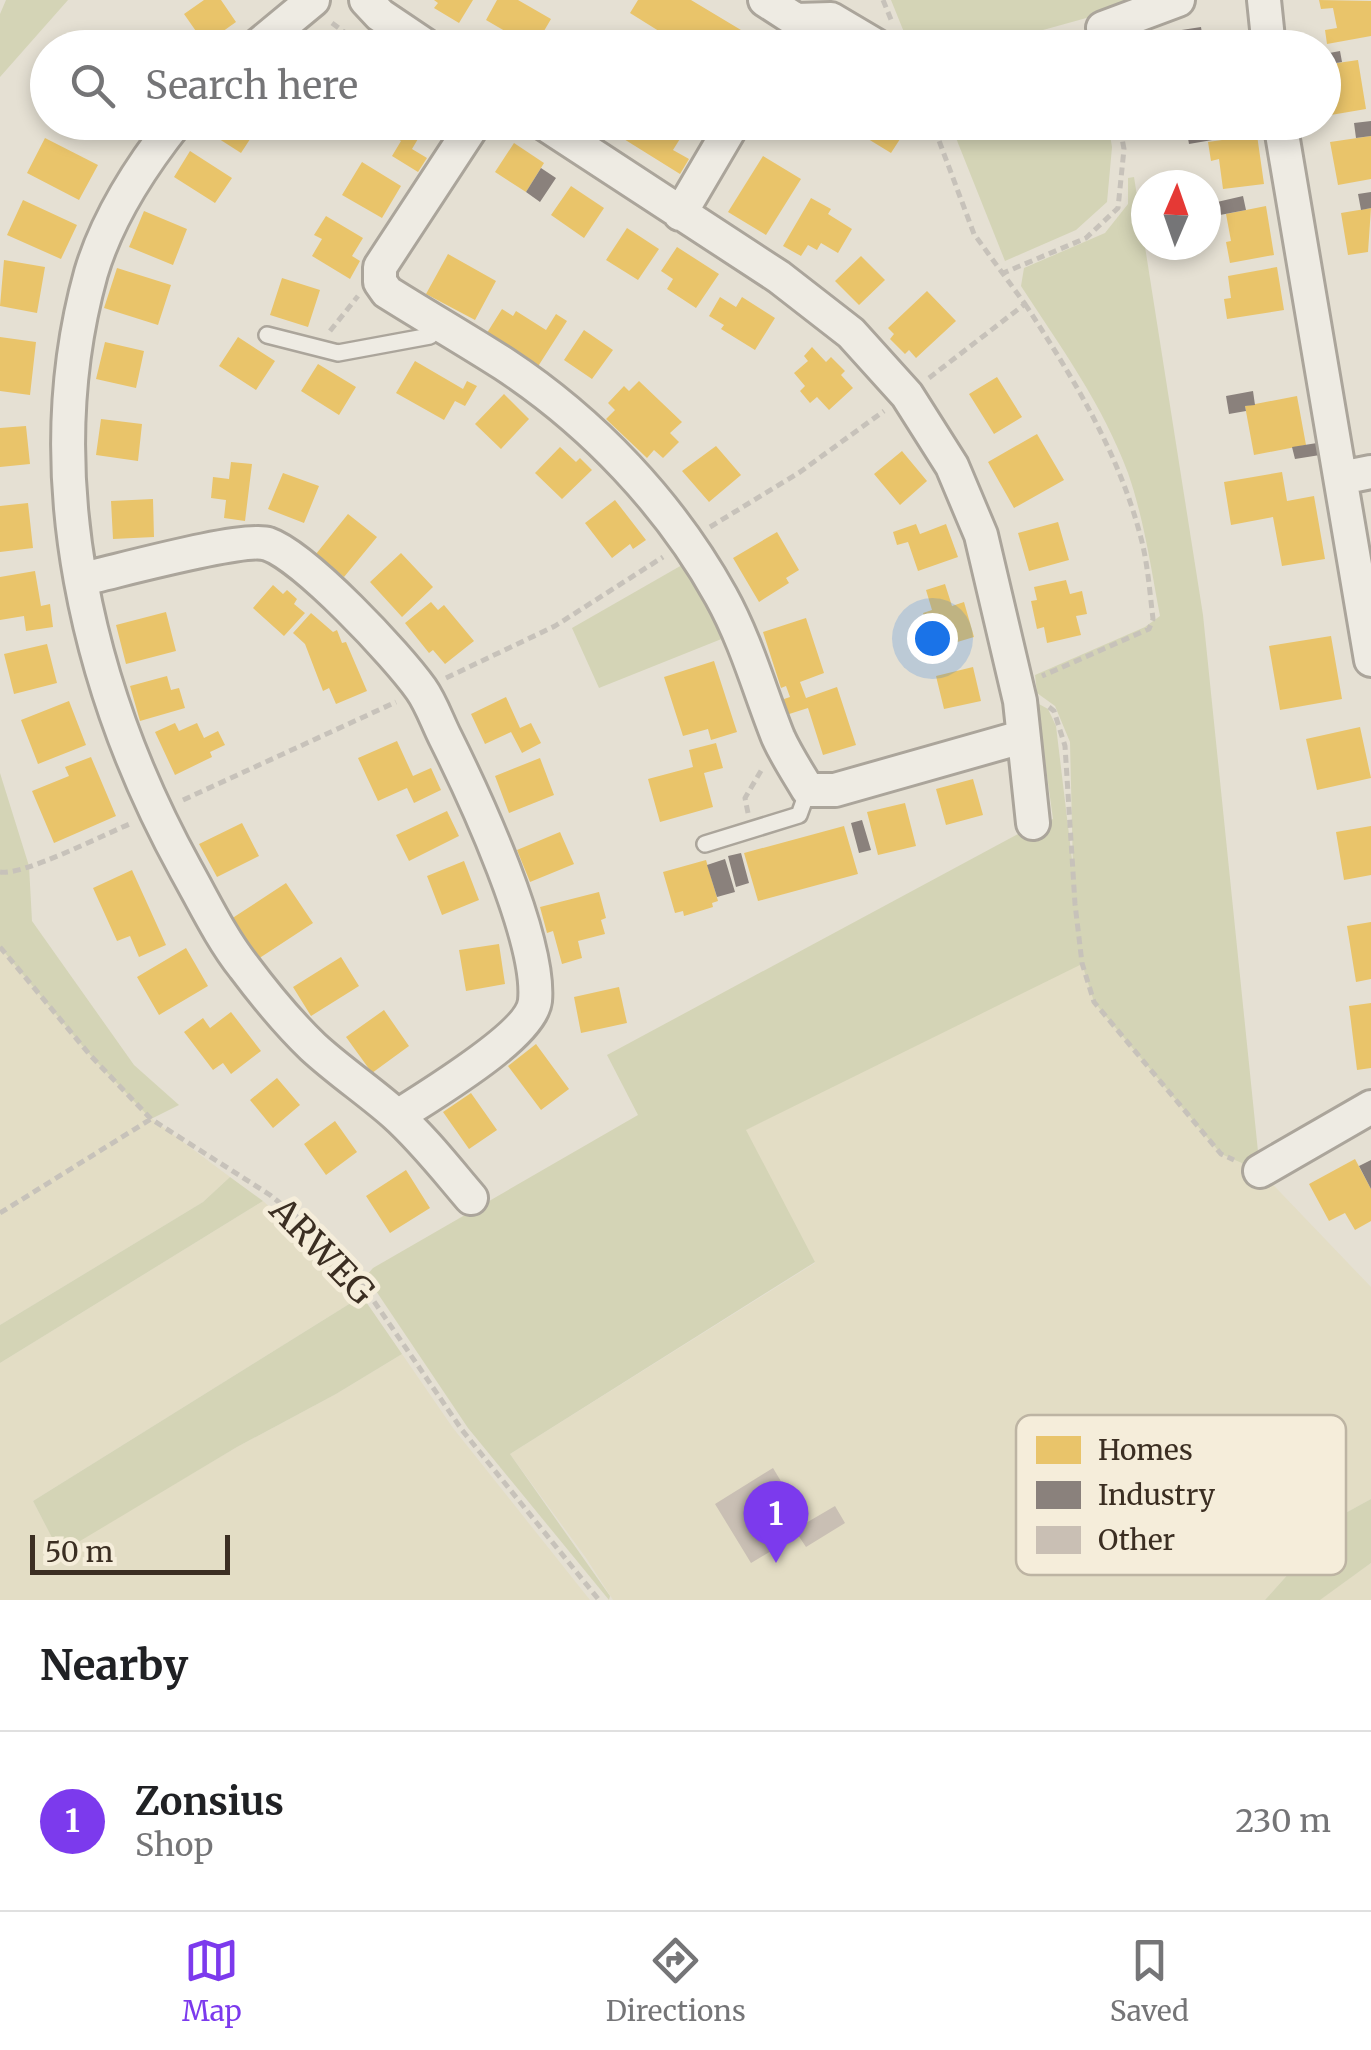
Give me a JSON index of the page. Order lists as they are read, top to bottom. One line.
{"streets":{"path":["ARWEG"]},"legend":["Homes","Industry","Other"],"scale_bar":"50 m","north":"top","page":{"search":"Search here","pins":"1","scale":"50 m","heading":"Nearby","list":[{"mark":"1","name":"Zonsius","note":"Shop","value":"230 m"}],"nav":["Map","Directions","Saved"]}}
